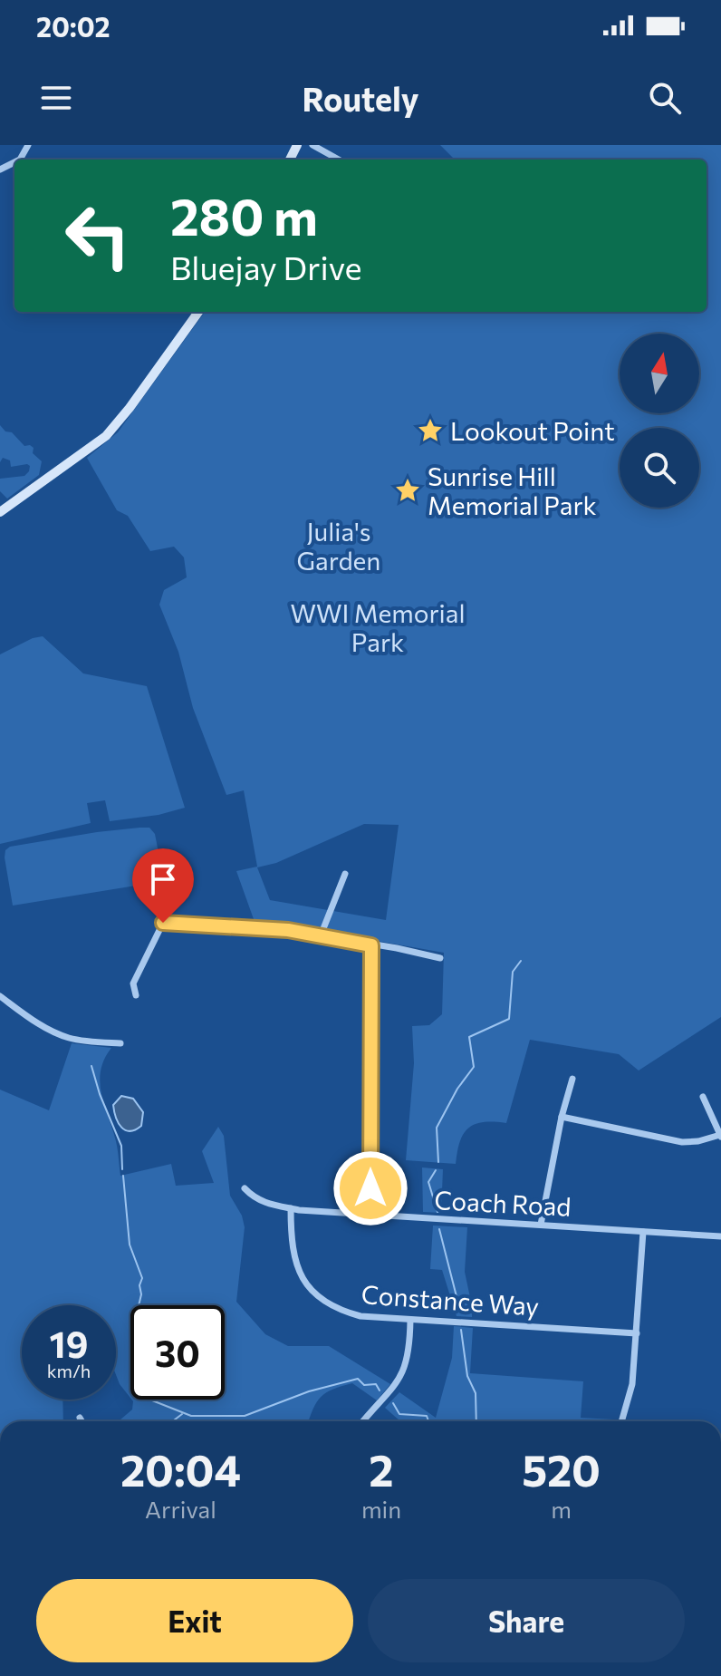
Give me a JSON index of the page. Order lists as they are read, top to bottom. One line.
{"streets":{"street":["Coach Road","Constance Way"]},"crossings":[["Coach Road","Constance Way"]],"parks":["Julia's Garden","WWI Memorial Park"],"places":{"place":["Lookout Point","Sunrise Hill Memorial Park"]},"north":"top","page":{"status":"20:02","header":"Routely","turn":["280 m","Bluejay Drive"],"speed":"19 km/h","limit":"30","eta":["20:04","Arrival","2","min","520","m"],"buttons":["Exit","Share"]}}
